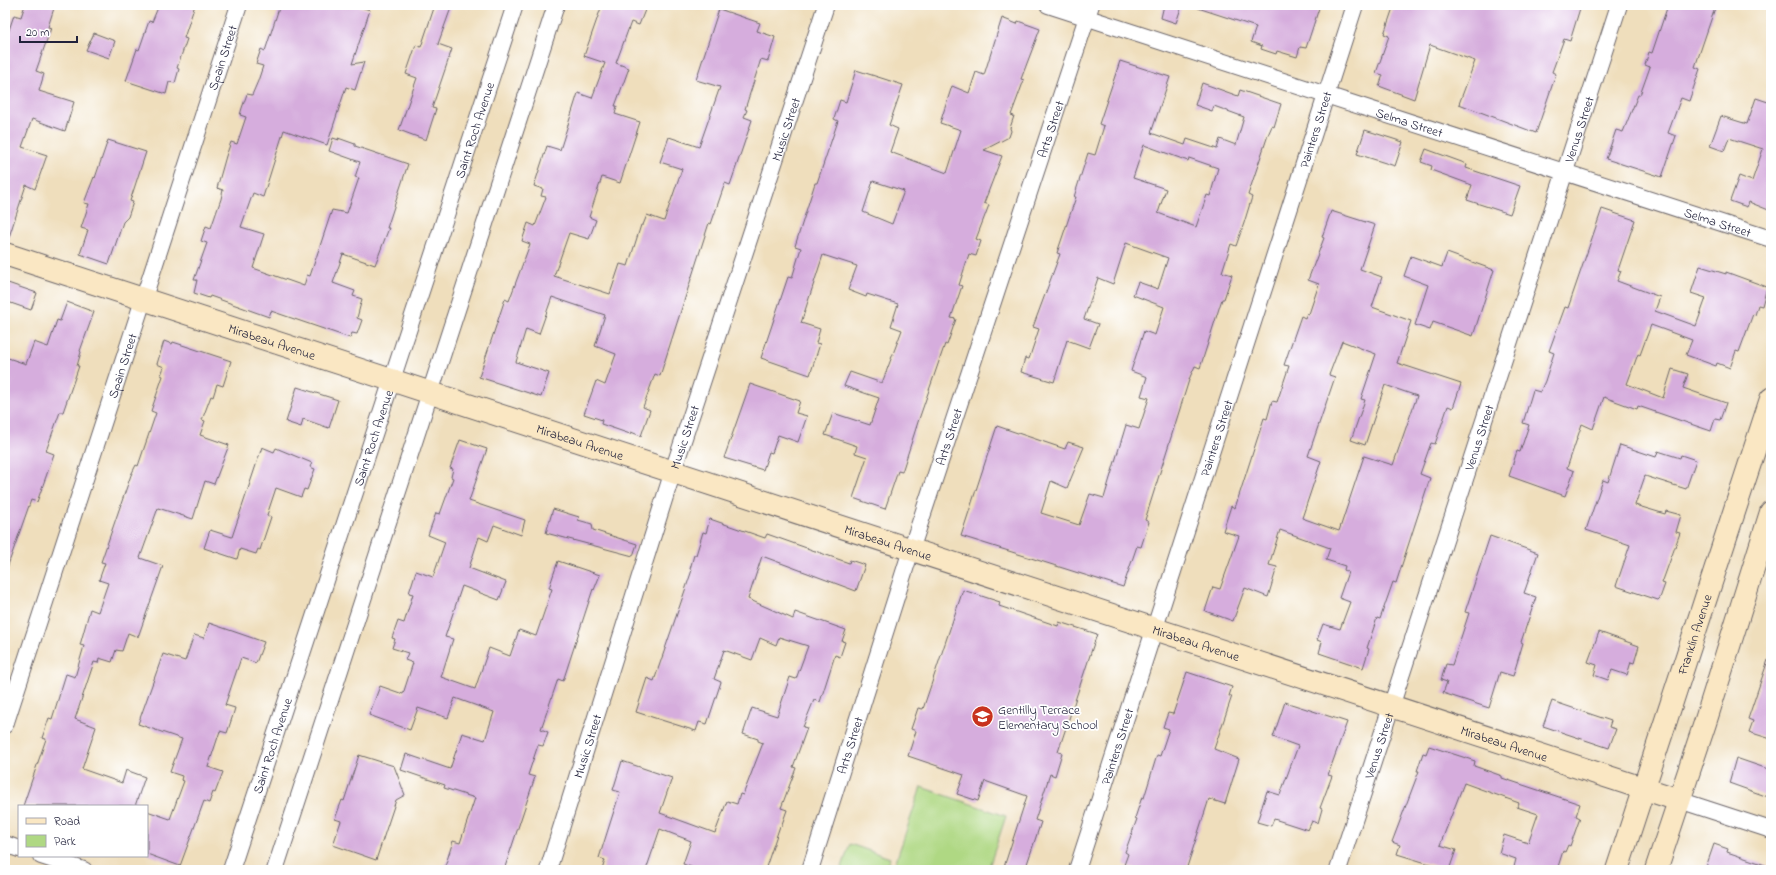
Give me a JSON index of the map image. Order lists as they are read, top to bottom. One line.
{"streets":{"street":["Spain Street","Selma Street","Music Street","Arts Street","Painters Street","Venus Street","Saint Roch Avenue","Mirabeau Avenue","Franklin Avenue"]},"crossings":[["Spain Street","Mirabeau Avenue"],["Selma Street","Arts Street"],["Selma Street","Painters Street"],["Selma Street","Venus Street"],["Music Street","Mirabeau Avenue"],["Arts Street","Mirabeau Avenue"],["Painters Street","Mirabeau Avenue"],["Venus Street","Mirabeau Avenue"],["Saint Roch Avenue","Mirabeau Avenue"],["Mirabeau Avenue","Franklin Avenue"]],"places":{"school or university":["Gentilly Terrace Elementary School"]},"legend":["Road","Park"],"scale_bar":"20 m"}
